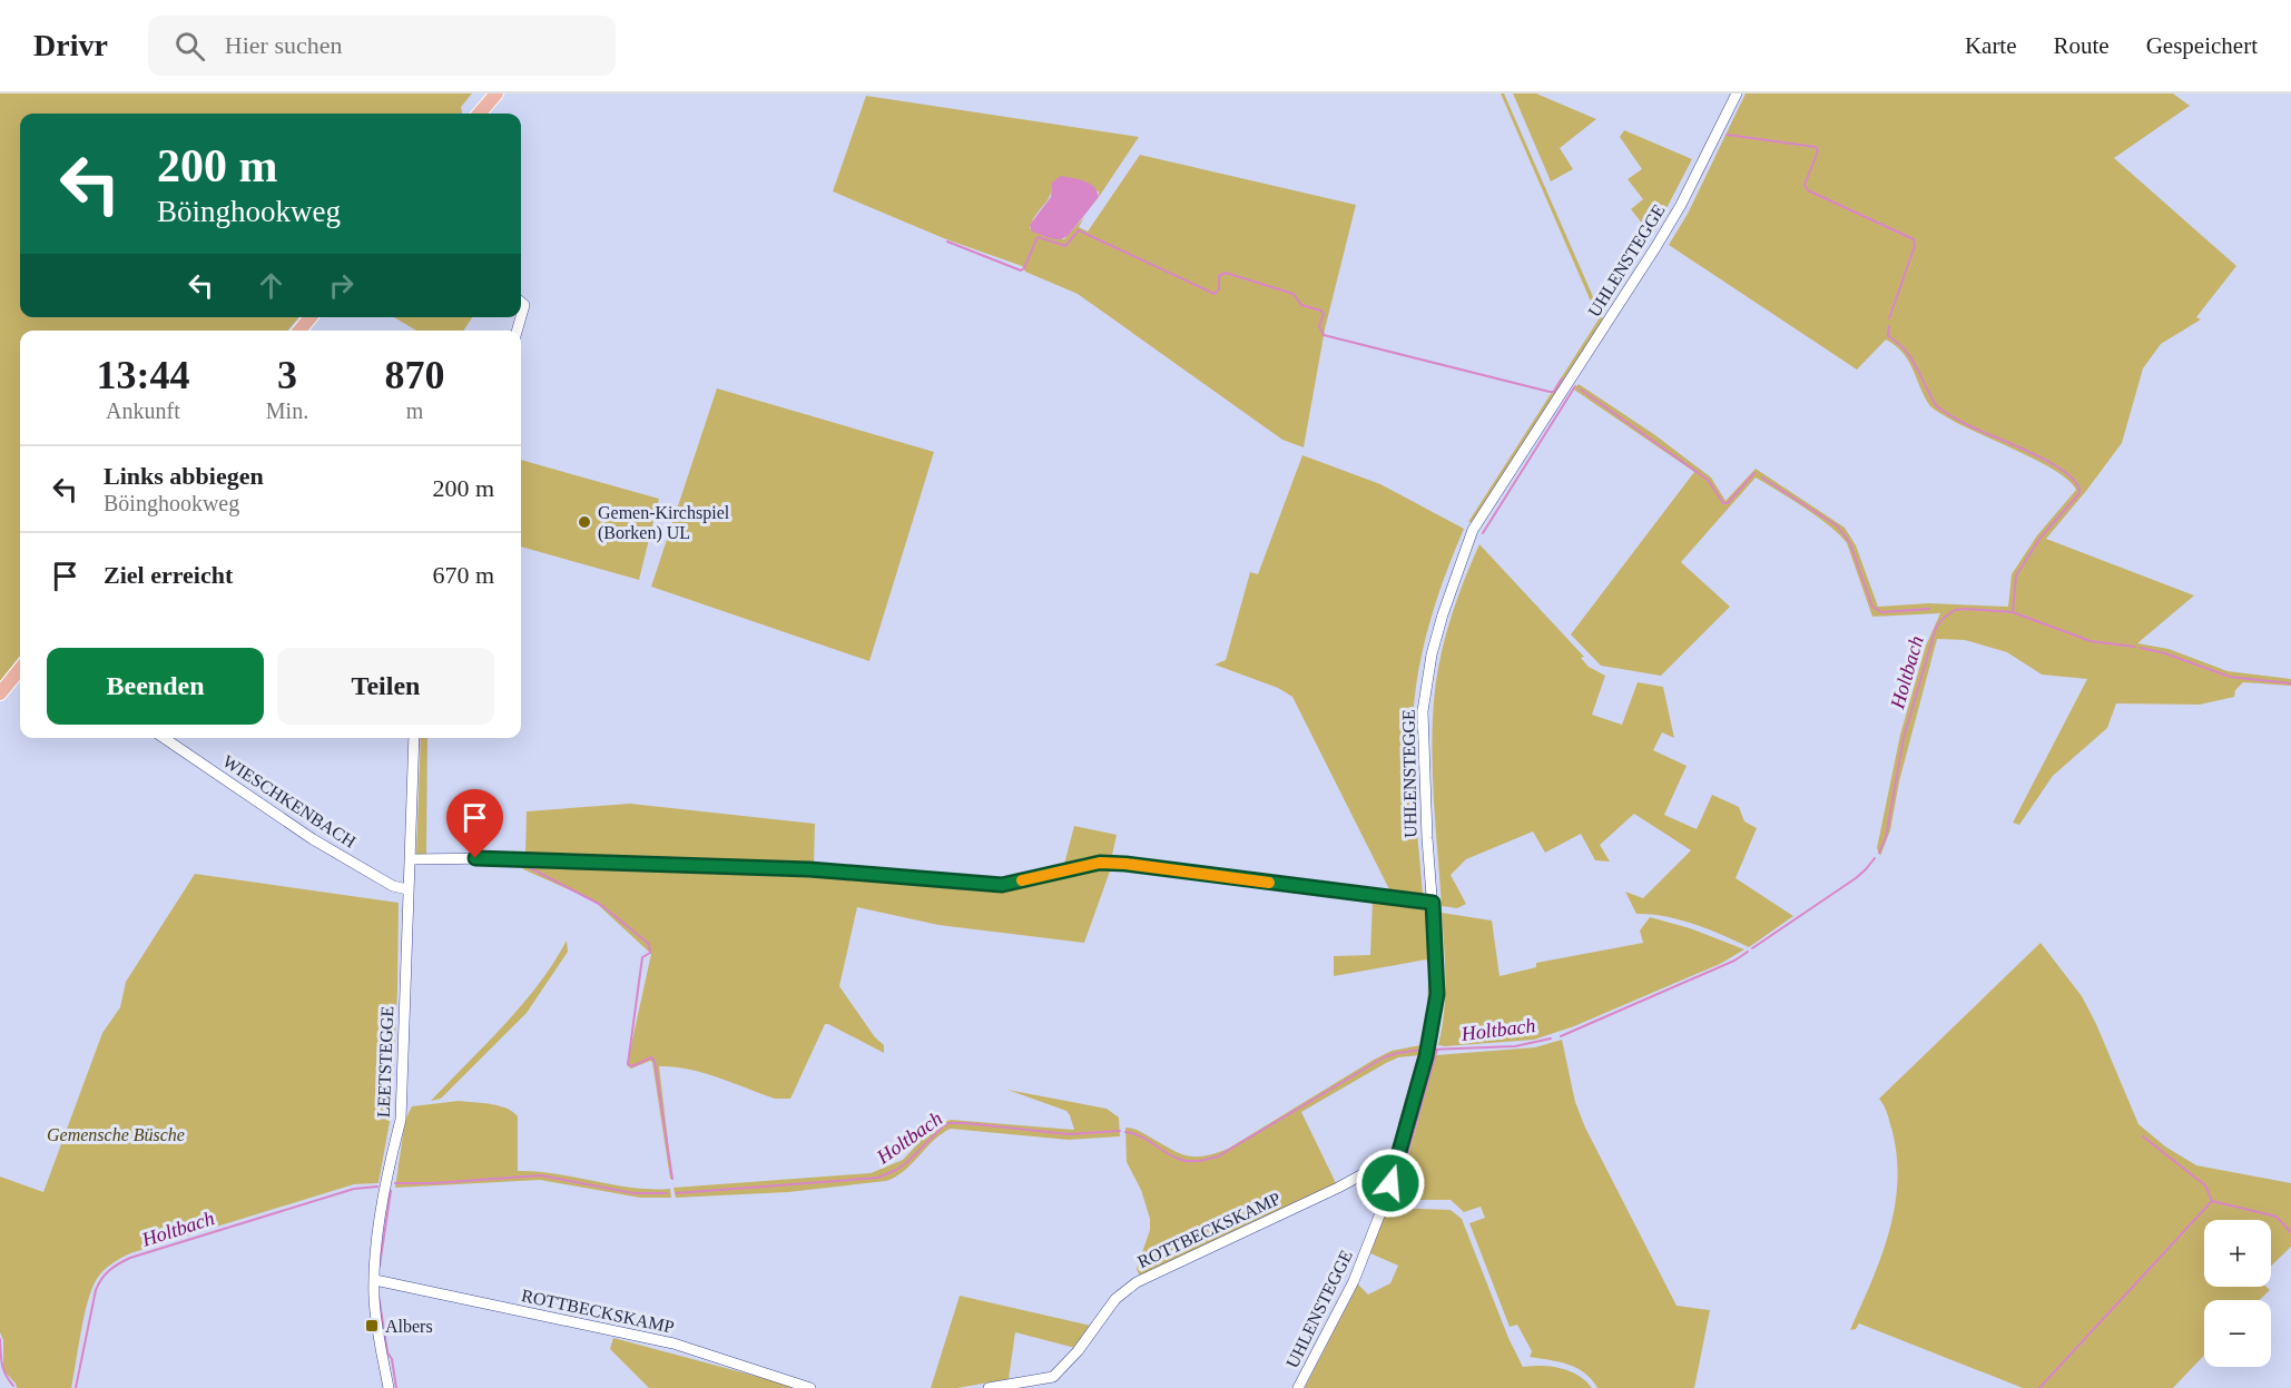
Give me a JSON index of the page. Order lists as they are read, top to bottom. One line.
{"streets":{"street":["UHLENSTEGGE","WIESCHKENBACH","LEETSTEGGE","ROTTBECKSKAMP"]},"crossings":[["UHLENSTEGGE","ROTTBECKSKAMP"],["WIESCHKENBACH","LEETSTEGGE"],["LEETSTEGGE","ROTTBECKSKAMP"]],"water":["Holtbach"],"parks":["Gemensche Büsche"],"places":{"other":["Gemen-Kirchspiel (Borken) UL"],"transit":["Albers"]},"page":{"header":"Drivr","search":"Hier suchen","nav":["Karte","Route","Gespeichert"],"turn":["200 m","Böinghookweg"],"eta":["13:44","Ankunft","3","Min.","870","m"],"list":[{"name":"Links abbiegen","note":"Böinghookweg","value":"200 m"},{"name":"Ziel erreicht","value":"670 m"}],"buttons":["Beenden","Teilen"],"map_buttons":["+","−"]}}
